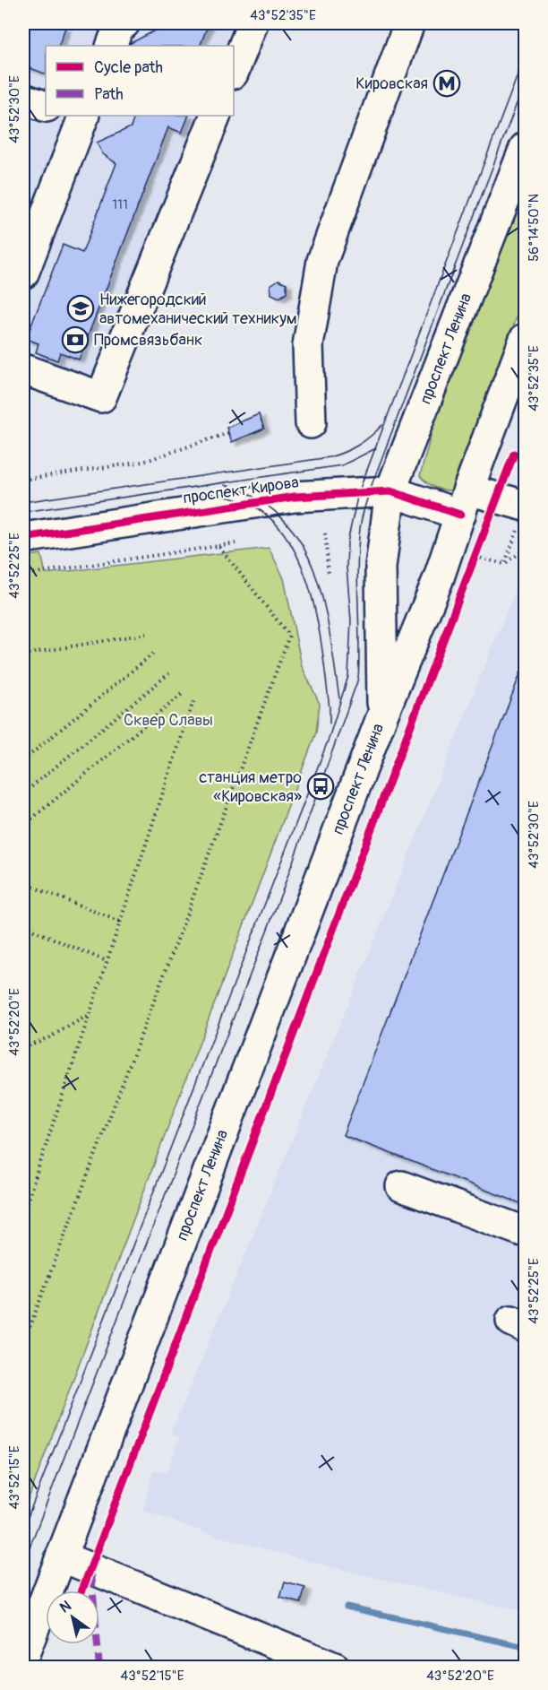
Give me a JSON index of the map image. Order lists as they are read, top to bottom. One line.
{"streets":{"main road":["проспект Ленина","проспект Кирова"]},"crossings":[["проспект Ленина","проспект Кирова"]],"parks":["Сквер Славы"],"places":{"metro station":["Кировская"],"school or university":["Нижегородский автомеханический техникум"],"bank":["Промсвязьбанк"],"bus stop":["станция метро «Кировская»"]},"house_numbers":["111"],"legend":["Cycle path","Path"],"north":"top left","coordinates":["43°52'35\"E","43°52'30\"E","56°14'50\"N","43°52'25\"E","43°52'20\"E","43°52'15\"E"]}
